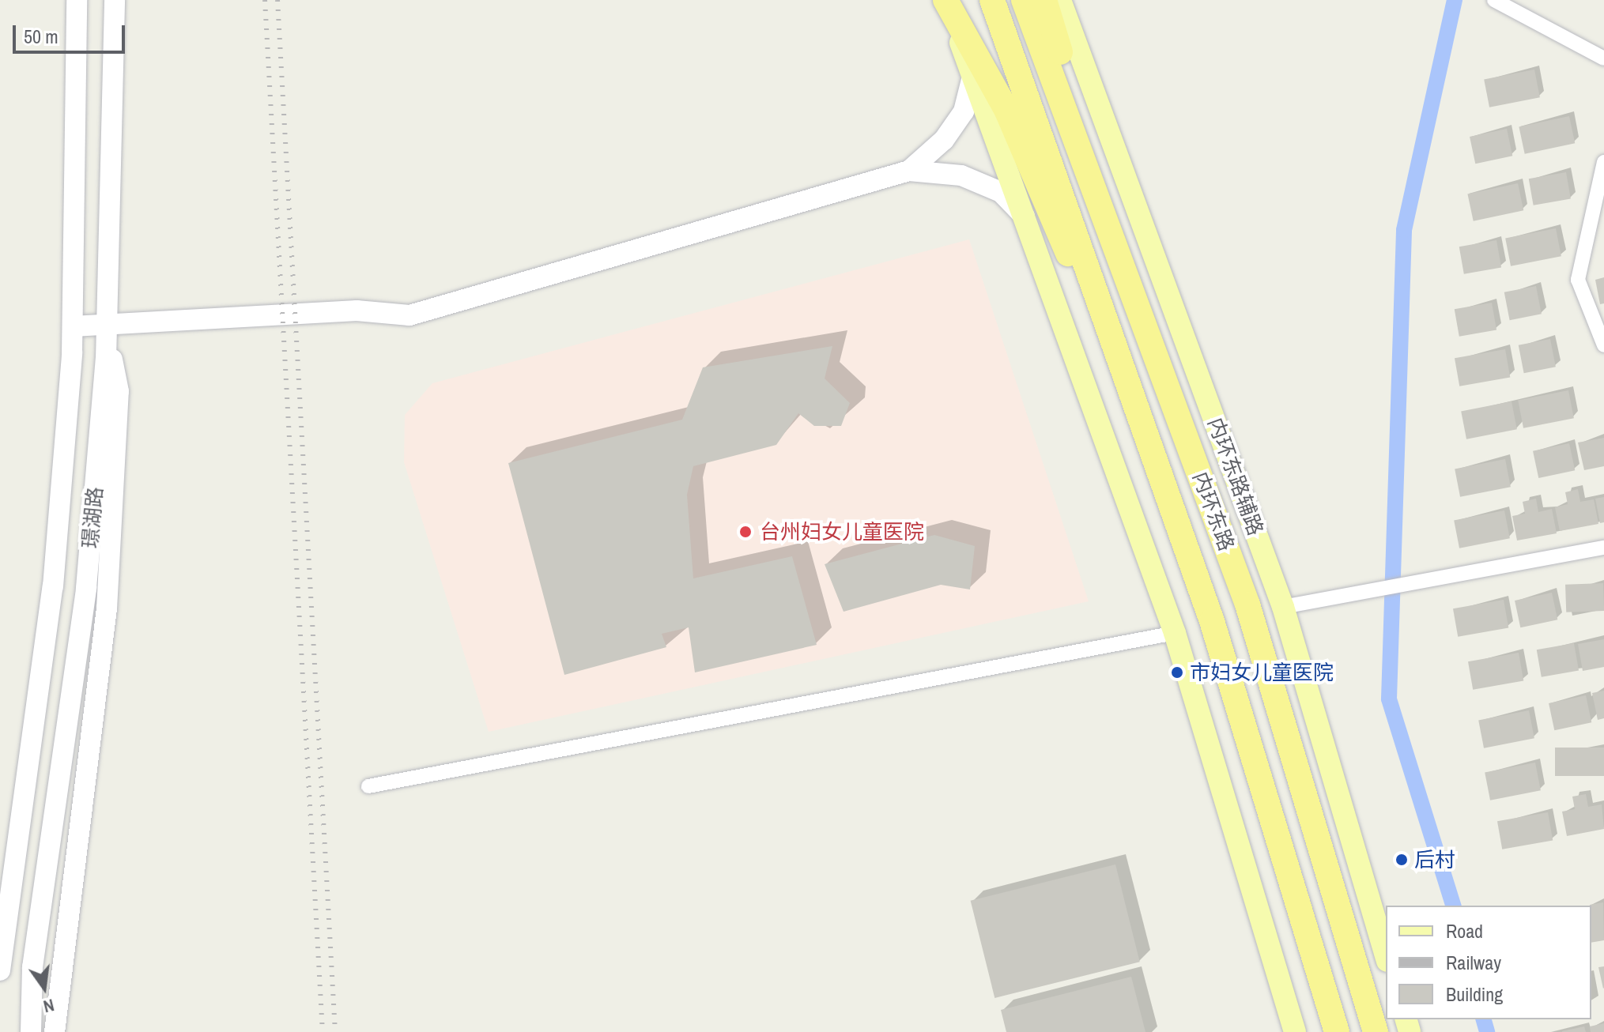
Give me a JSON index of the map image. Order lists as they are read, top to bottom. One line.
{"streets":{"highway":["内环东路"],"main road":["内环东路辅路","璟湖路"]},"places":["台州妇女儿童医院","市妇女儿童医院","后村"],"legend":["Road","Railway","Building"],"scale_bar":"50 m","north":"bottom"}
